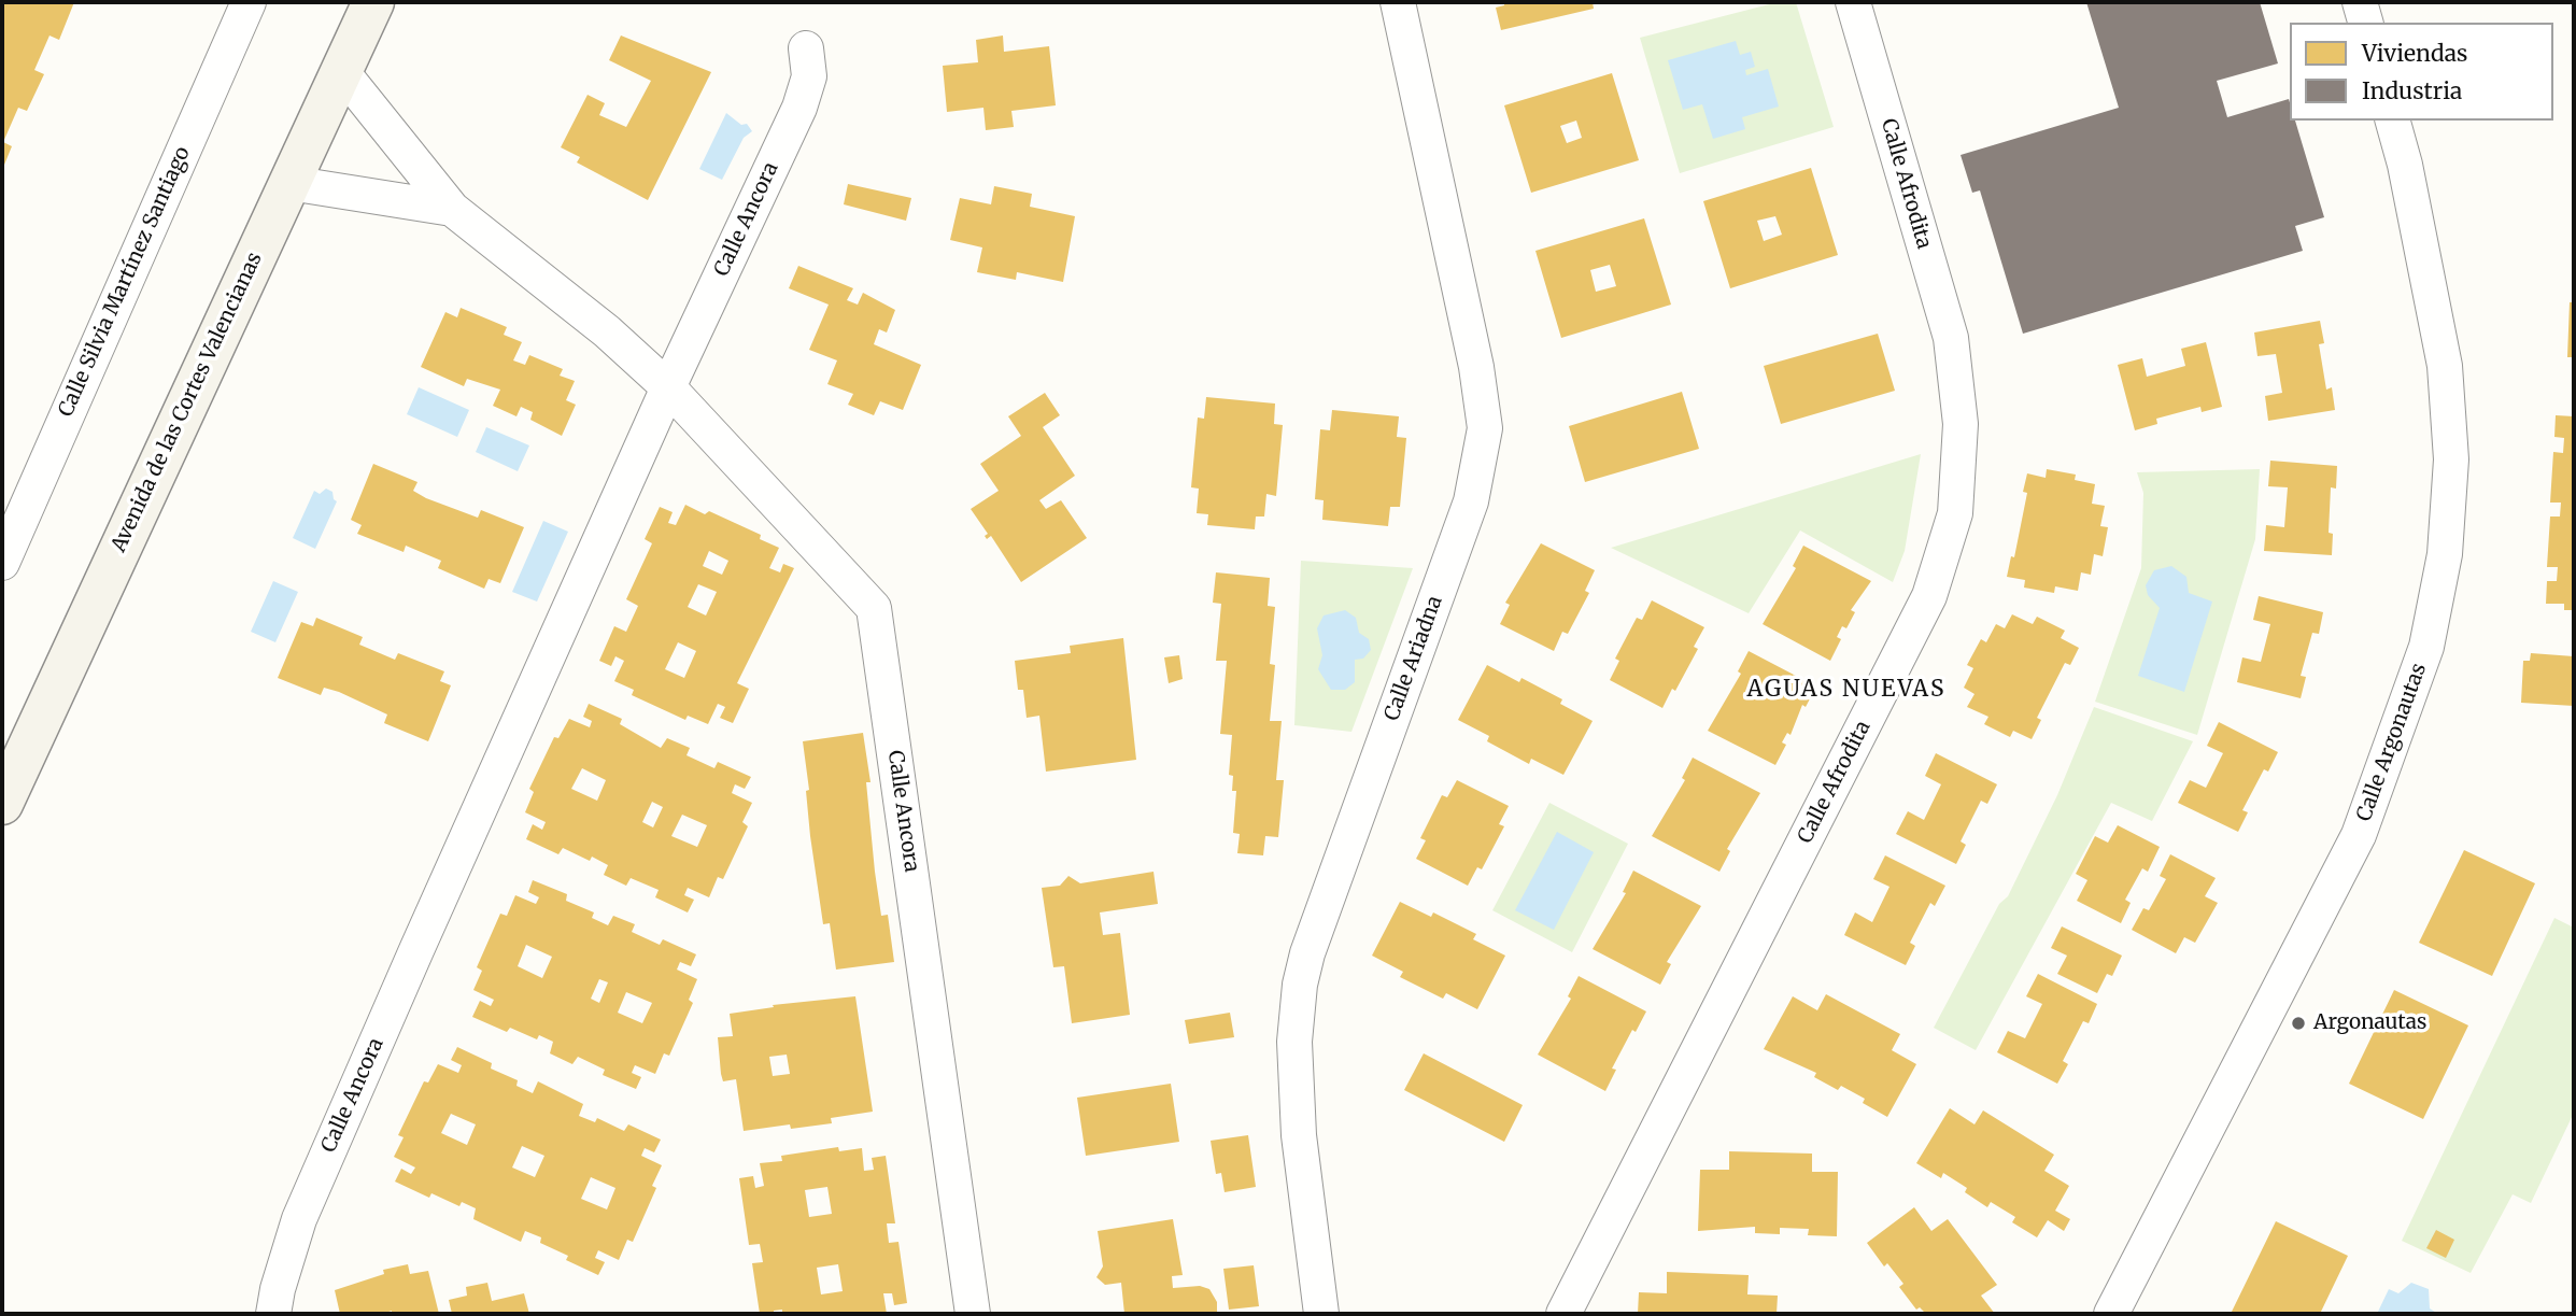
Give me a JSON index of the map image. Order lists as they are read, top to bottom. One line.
{"streets":{"main road":["Avenida de las Cortes Valencianas"],"street":["Calle Afrodita","Calle Ancora","Calle Silvia Martínez Santiago","Calle Ariadna","Calle Argonautas"]},"crossings":[["Calle Ancora","Avenida de las Cortes Valencianas"]],"districts":["AGUAS NUEVAS"],"places":["Argonautas"],"legend":["Viviendas","Industria"]}
